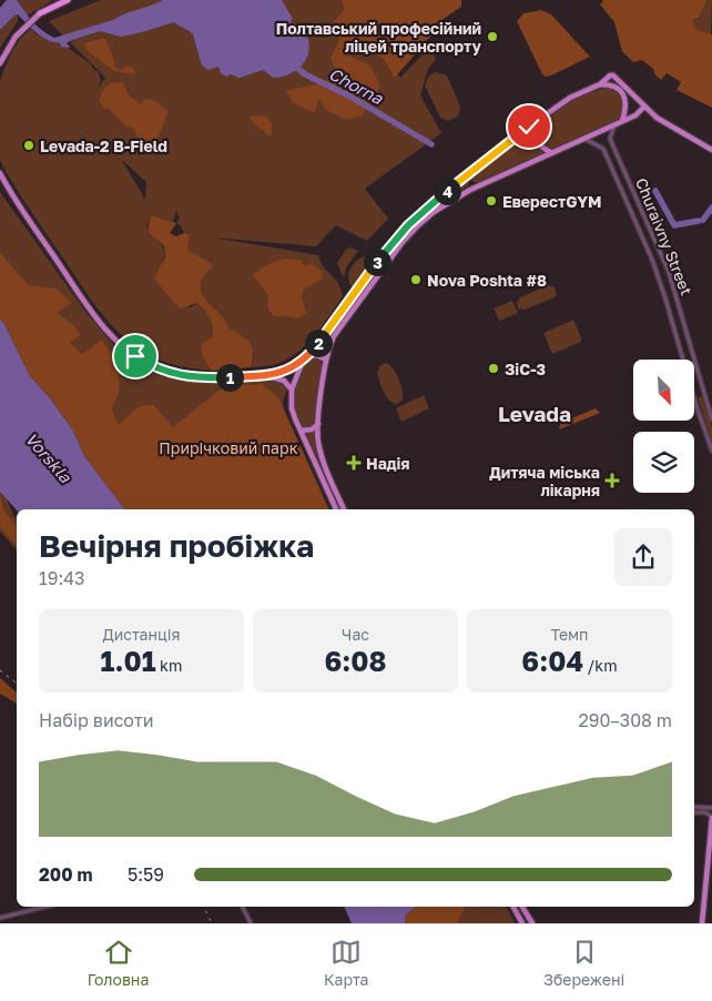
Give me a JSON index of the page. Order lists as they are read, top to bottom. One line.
{"streets":{"street":["Churaivny Street"]},"districts":["Levada"],"water":["Chorna","Vorskla"],"parks":["Прирічковий парк"],"places":{"other":["Полтавський професійний ліцей транспорту","Levada-2 B-Field","ЕверестGYM","Nova Poshta #8","ЗіС-3"],"health":["Надія","Дитяча міська лікарня"]},"north":"bottom right","page":{"pins":["4","3","2","1"],"heading":["Вечірня пробіжка","19:43"],"stats":[["Дистанція","1.01 km"],["Час","6:08"],["Темп","6:04 /km"]],"chart":["Набір висоти","290–308 m"],"list":[{"name":"200 m","note":"5:59"}],"tabs":["Головна","Карта","Збережені"]}}
